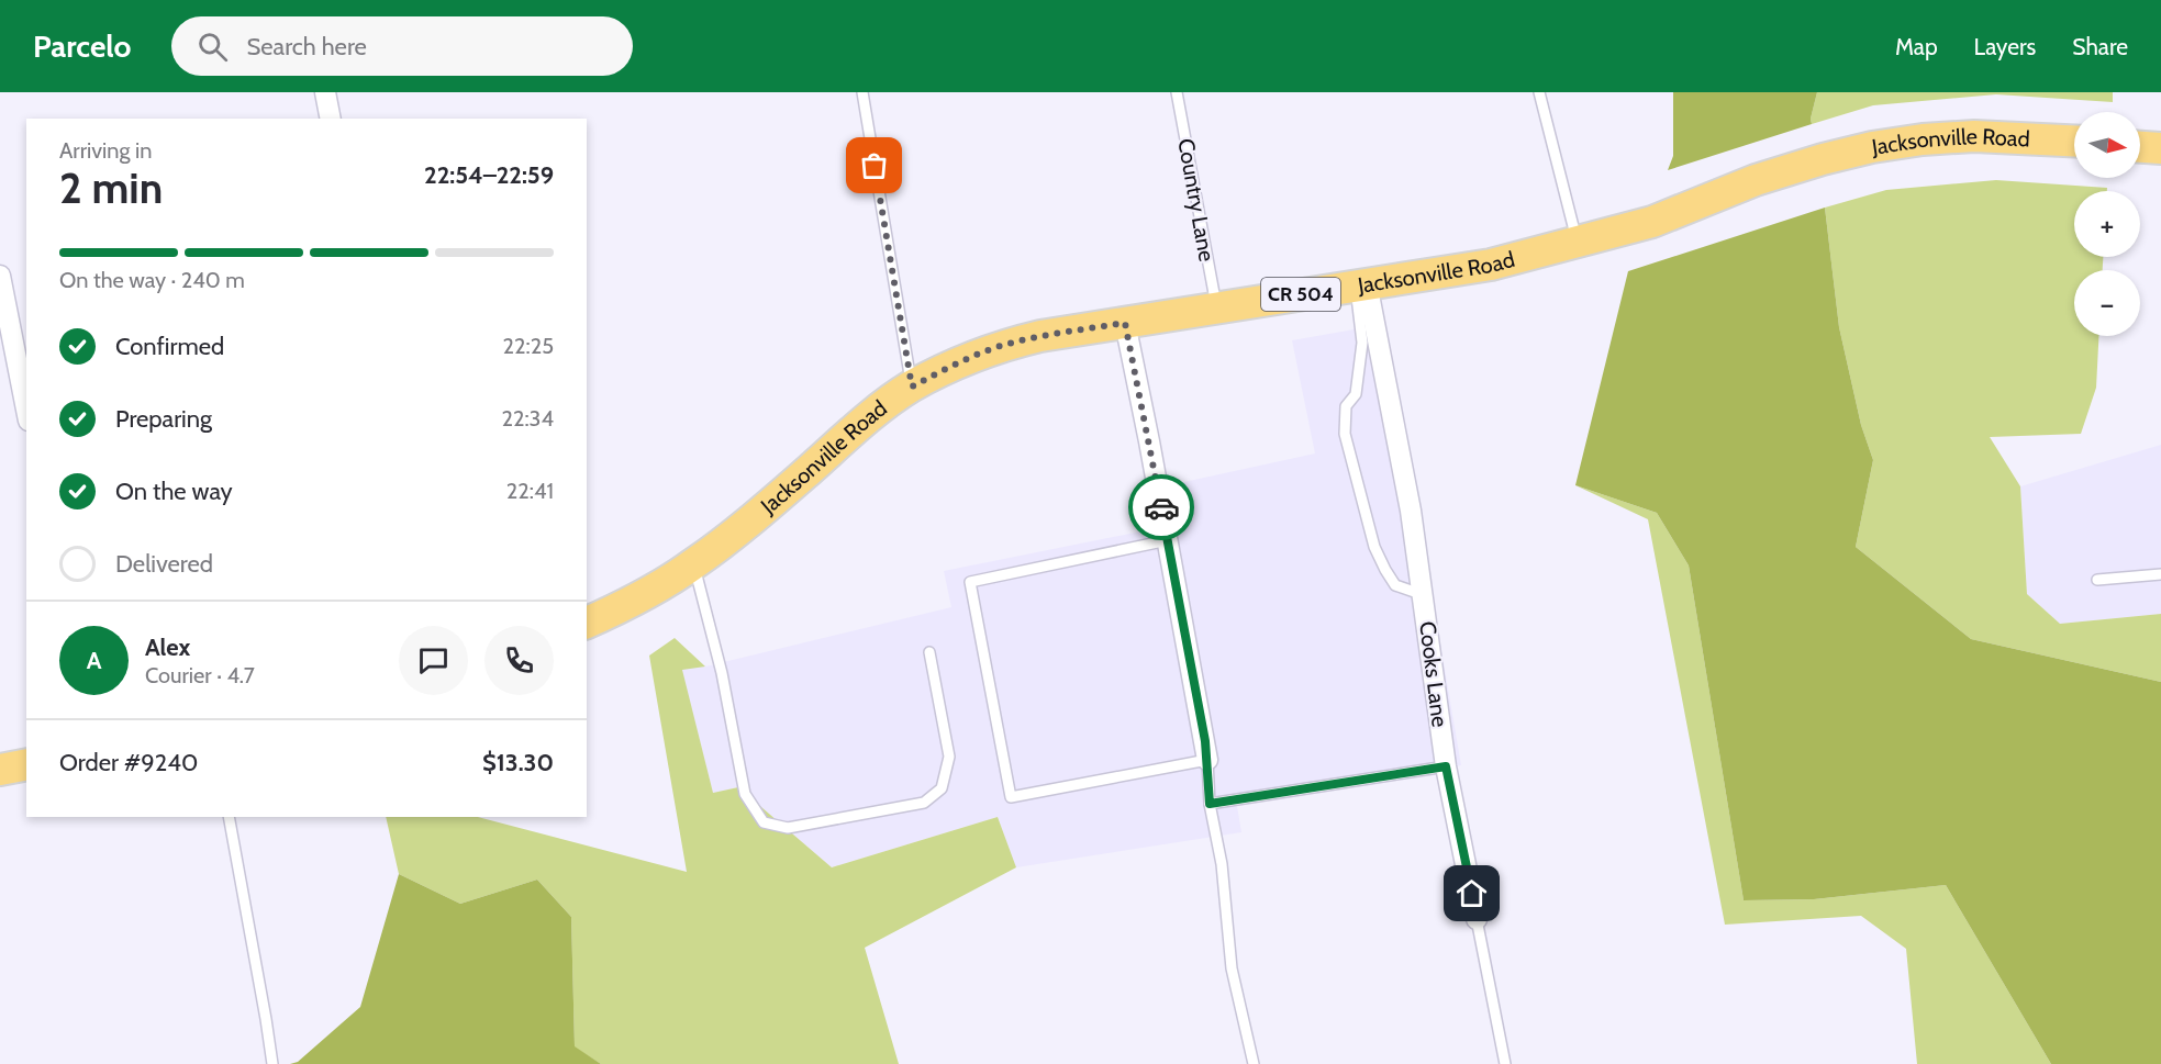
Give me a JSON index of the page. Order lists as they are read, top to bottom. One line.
{"streets":{"main road":["Jacksonville Road","CR 504"],"street":["Cooks Lane"],"lane":["Country Lane"]},"crossings":[["Jacksonville Road","Country Lane"],["Jacksonville Road","Cooks Lane"]],"north":"right","page":{"header":"Parcelo","search":"Search here","nav":["Map","Layers","Share"],"map_buttons":["+","−"],"heading":["2 min","Arriving in","22:54–22:59"],"panel":["Alex","Courier · 4.7","Order #9240","$13.30"],"bar":"On the way · 240 m","list":[["Confirmed","22:25"],["Preparing","22:34"],["On the way","22:41"],"Delivered"],"round":"A"}}
